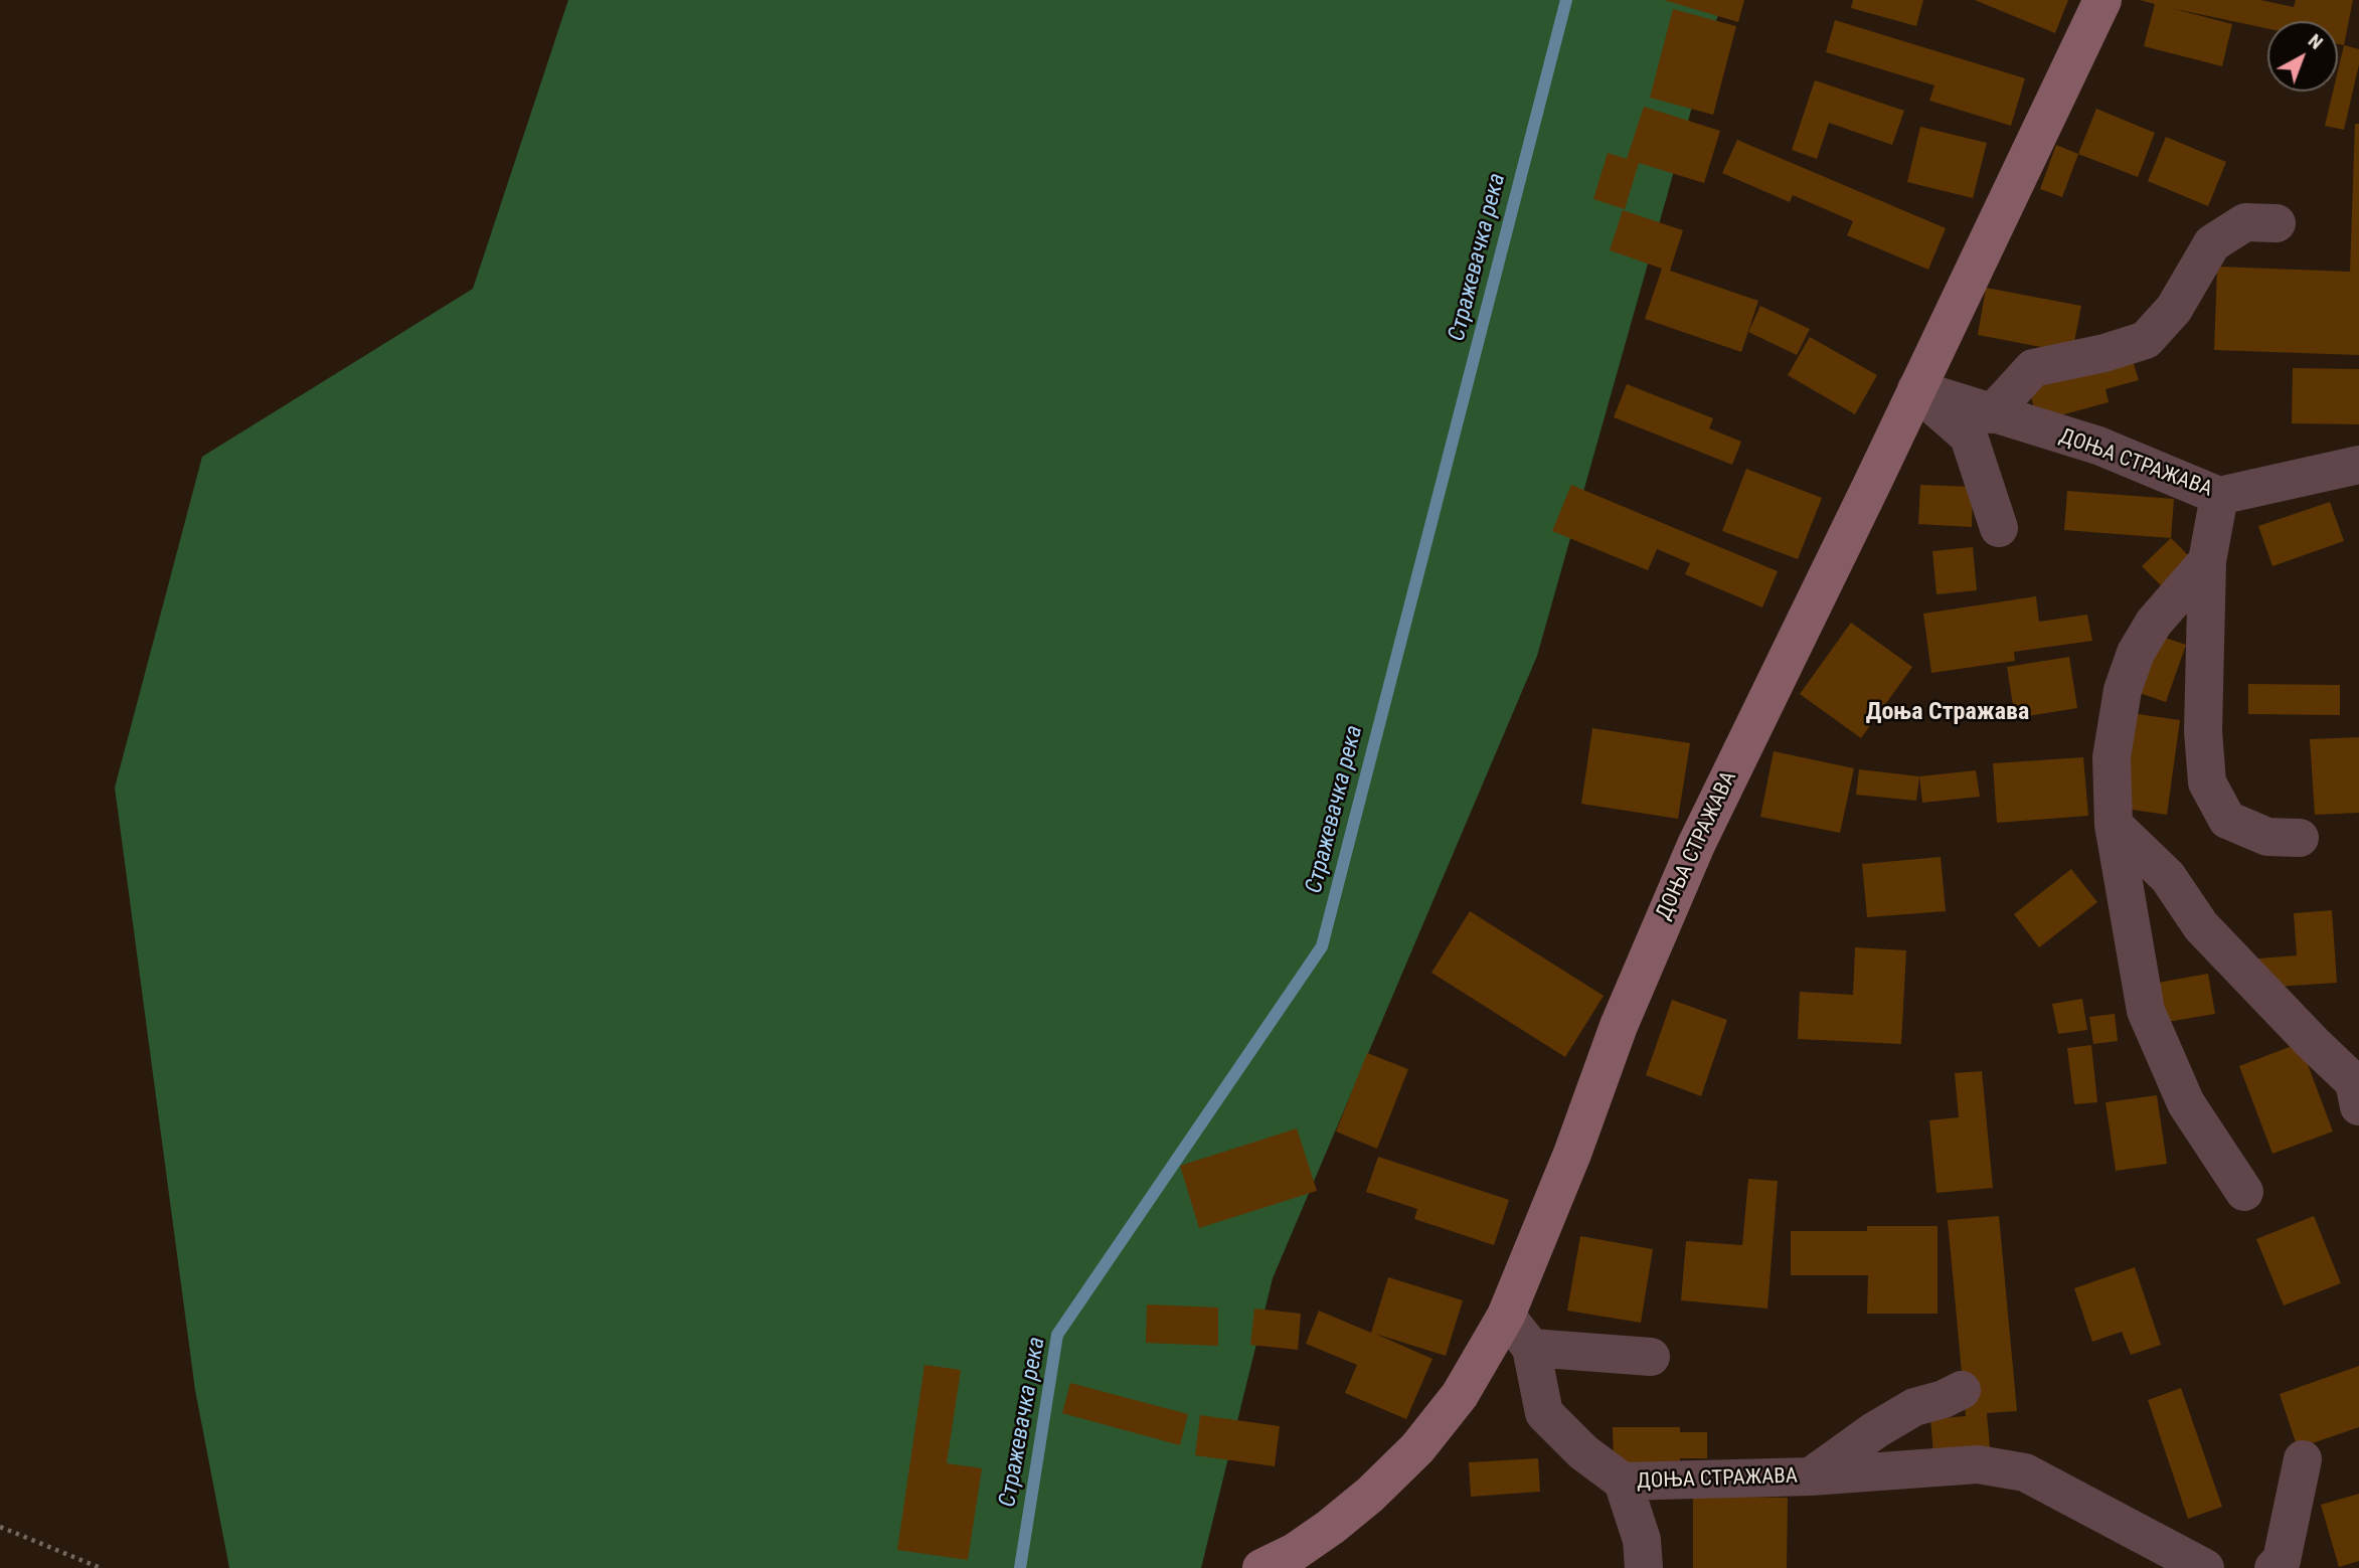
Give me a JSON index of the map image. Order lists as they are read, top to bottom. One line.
{"streets":{"main road":["ДОЊА СТРАЖАВА"]},"districts":["Доња Стражава"],"water":["Стражевачка река"],"north":"top right"}
